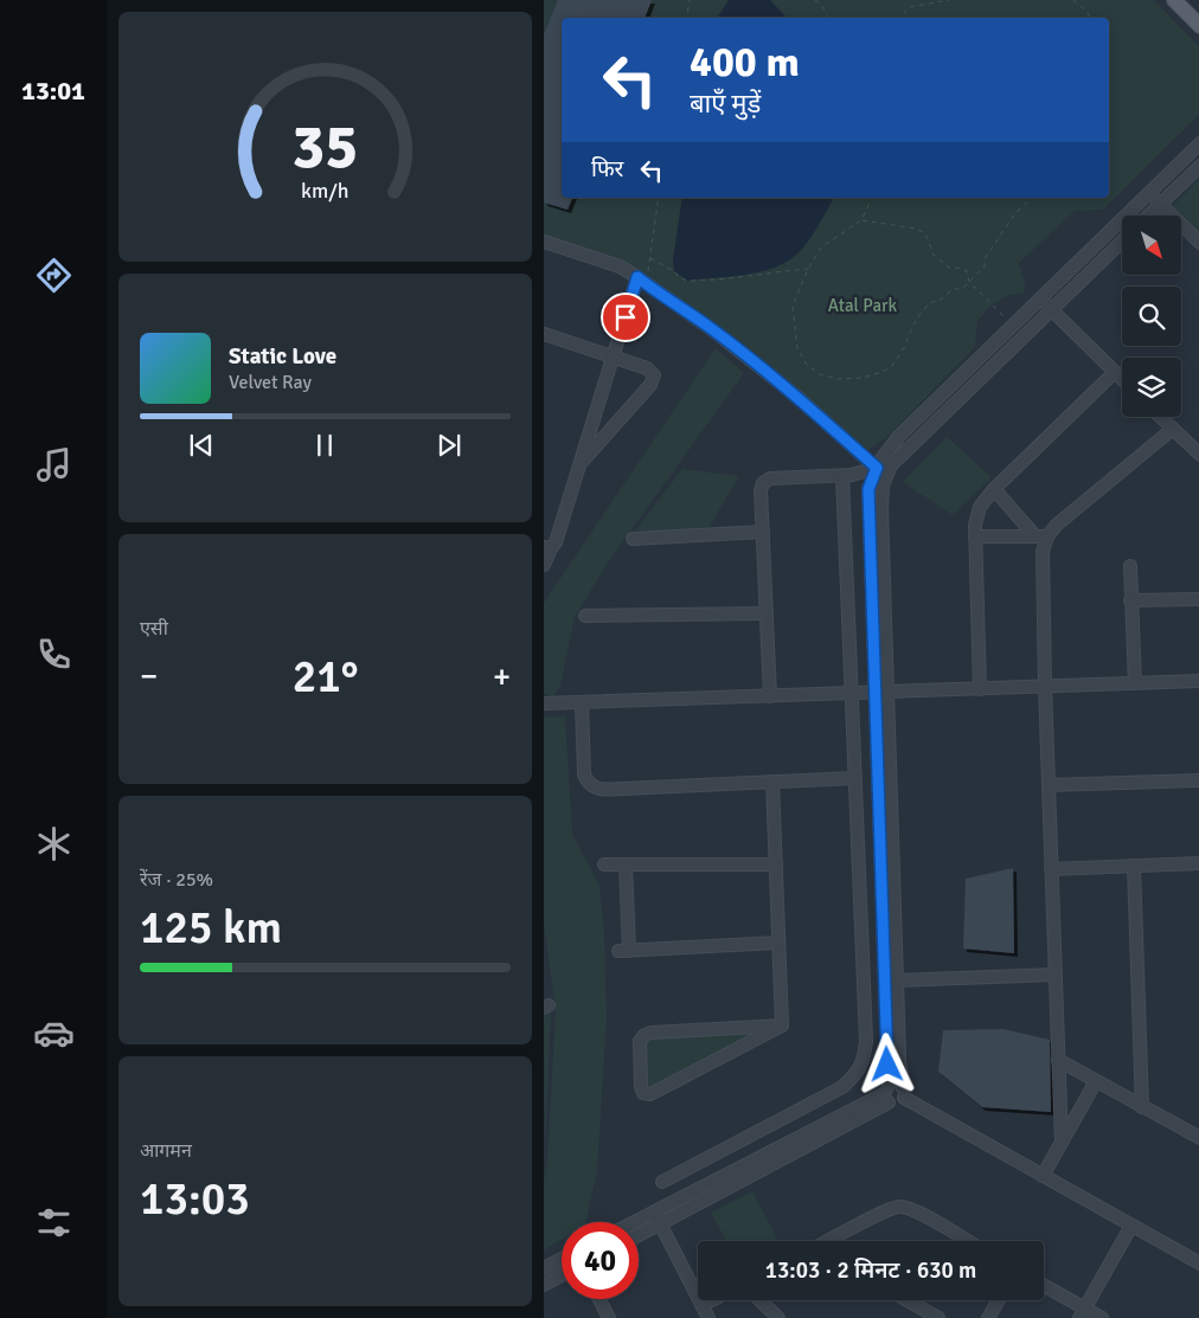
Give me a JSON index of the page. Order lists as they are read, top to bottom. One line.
{"parks":["Atal Park"],"north":"bottom right","page":{"tabs":"13:01","turn":["400 m","बाएँ मुड़ें"],"then":"फिर","song":["Static Love","Velvet Ray"],"tile":["एसी",["रेंज · 25%","125 km"],["आगमन","13:03"]],"heat":["−","21°","+"],"limit":"40","trip":"13:03 · 2 मिनट · 630 m","gauge":["35","km/h"]}}
